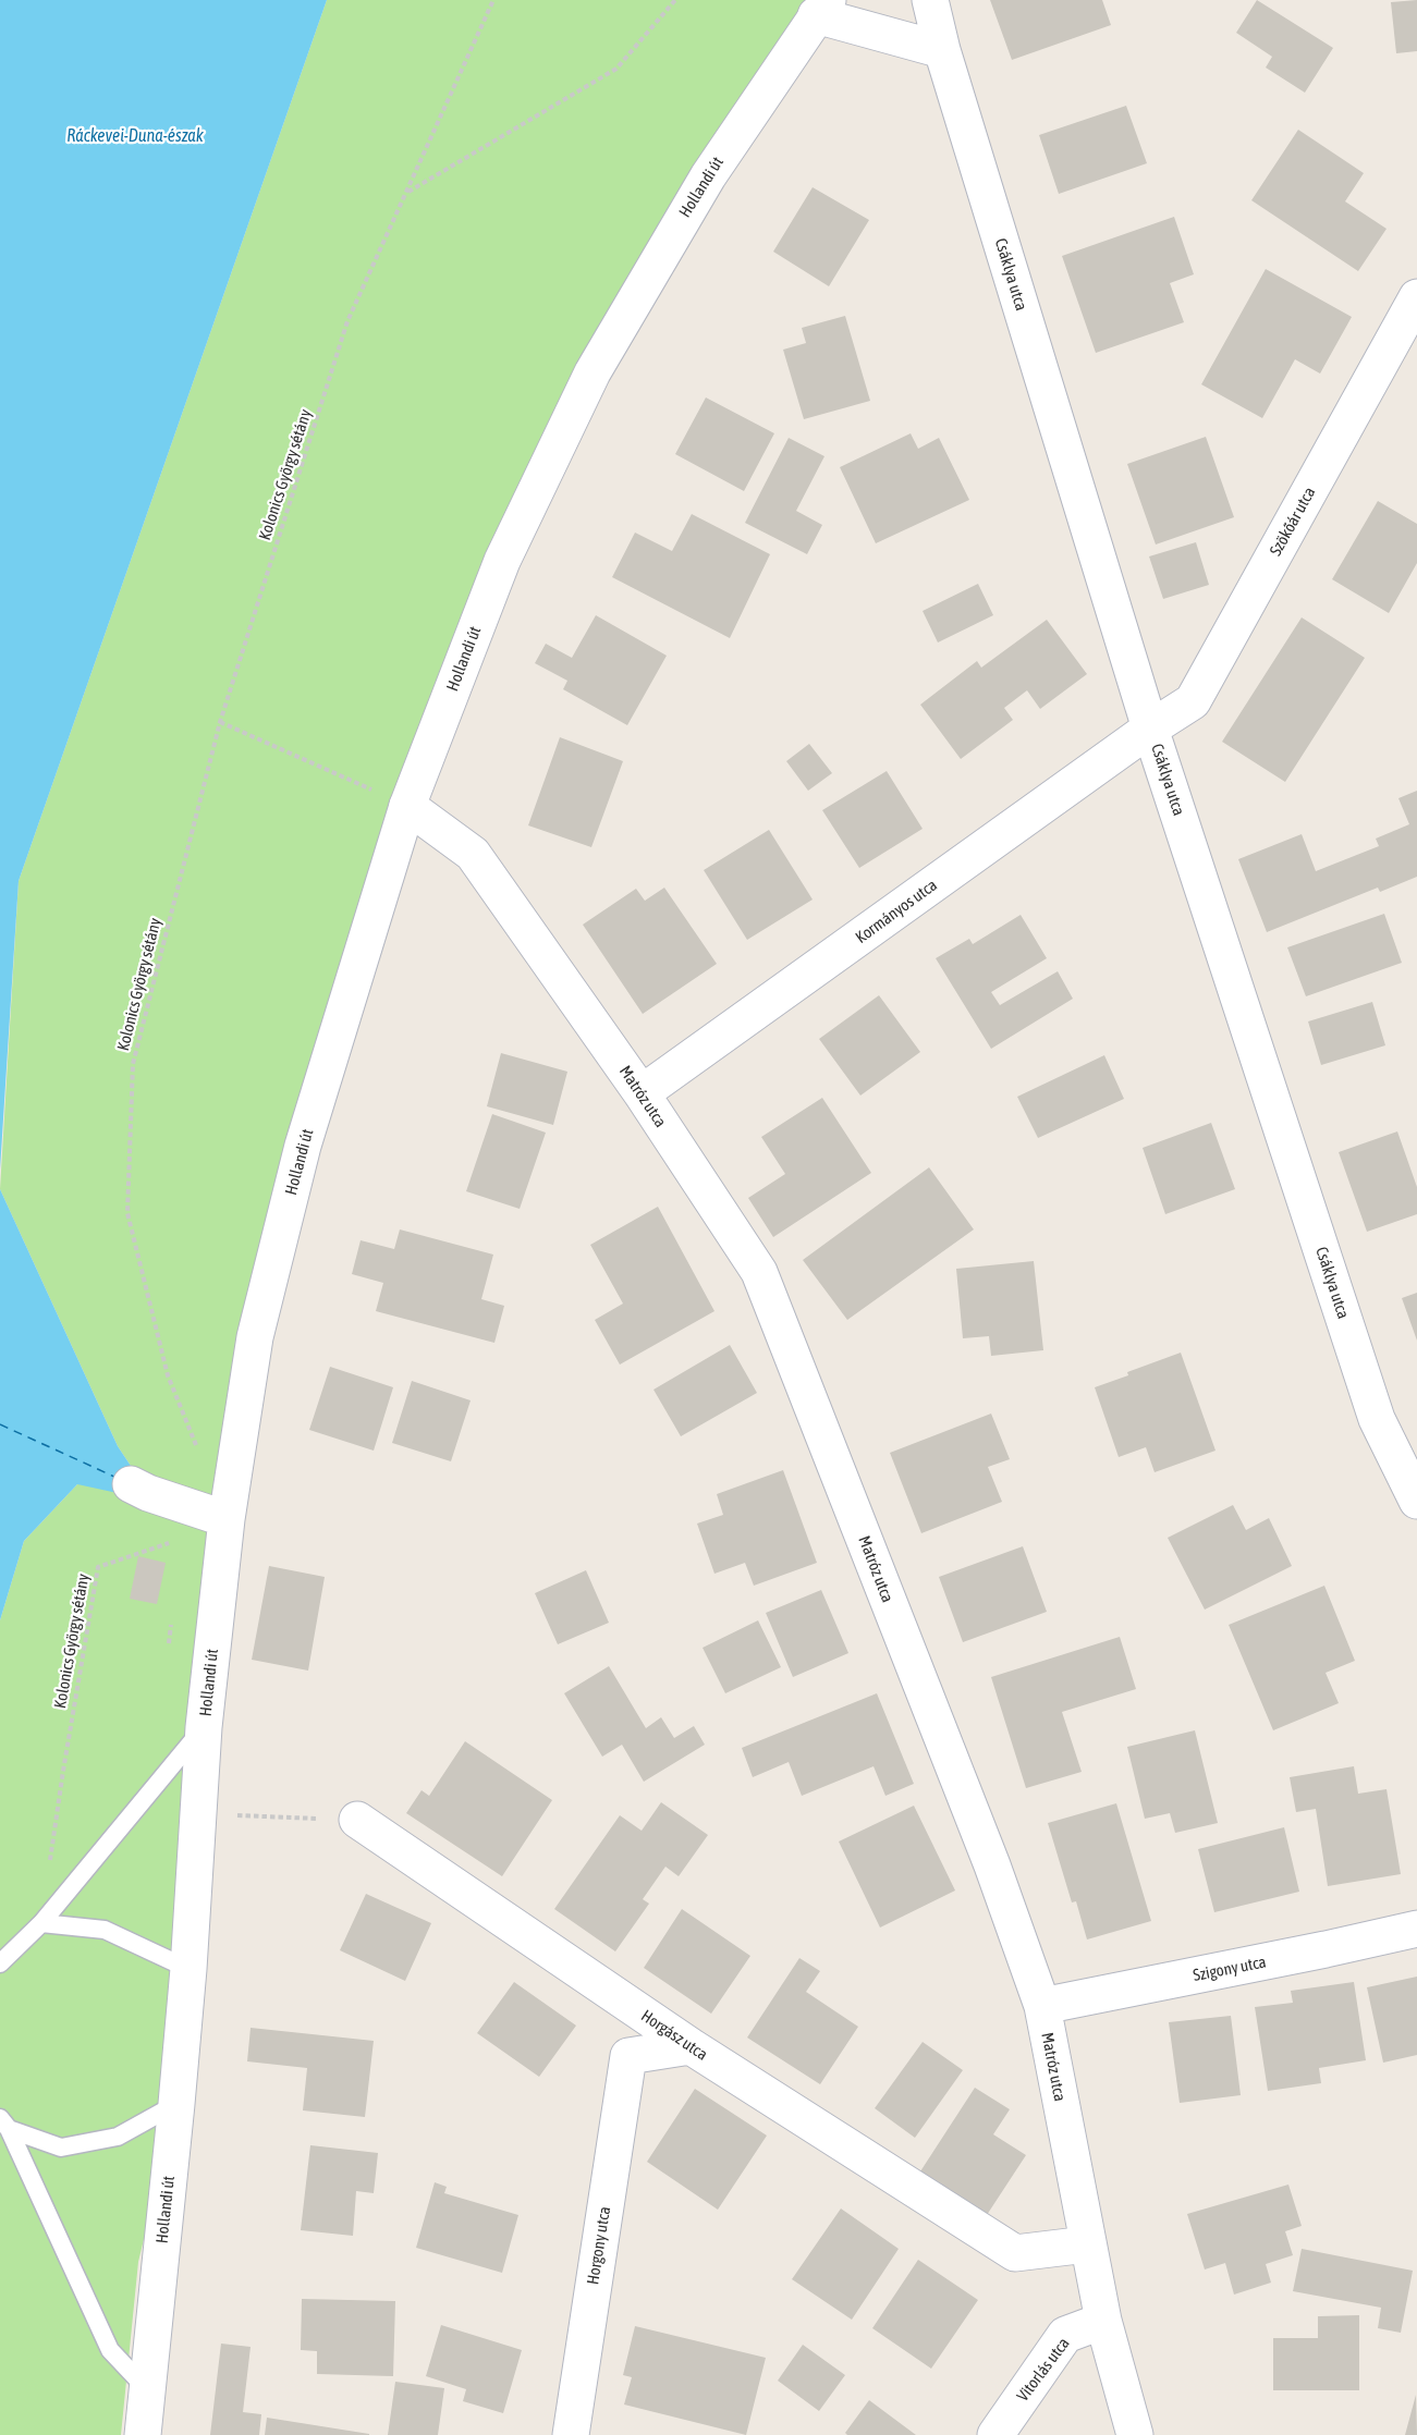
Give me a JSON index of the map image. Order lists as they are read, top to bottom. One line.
{"streets":{"street":["Hollandi út","Csáklya utca","Szökőár utca","Kormányos utca","Matróz utca","Szigony utca","Horgász utca","Horgony utca","Vitorlás utca"],"path":["Kolonics György sétány"]},"crossings":[["Hollandi út","Kolonics György sétány"],["Hollandi út","Matróz utca"],["Csáklya utca","Szökőár utca"],["Csáklya utca","Kormányos utca"],["Szökőár utca","Kormányos utca"],["Kormányos utca","Matróz utca"],["Matróz utca","Szigony utca"],["Matróz utca","Horgász utca"],["Matróz utca","Vitorlás utca"],["Horgász utca","Horgony utca"]],"water":["Ráckevei-Duna-észak"]}
